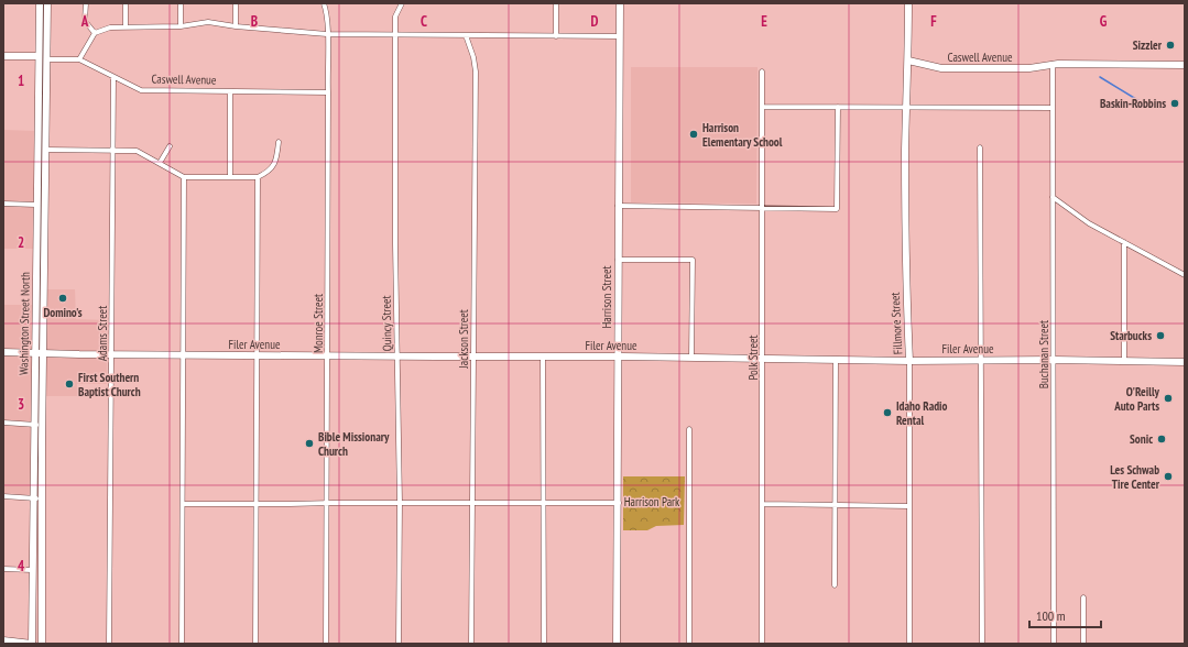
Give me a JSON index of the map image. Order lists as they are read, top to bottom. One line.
{"streets":{"street":["Caswell Avenue","Harrison Street","Washington Street North","Monroe Street","Quincy Street","Fillmore Street","Adams Street","Jackson Street","Filer Avenue","Buchanan Street","Polk Street"]},"crossings":[["Caswell Avenue","Washington Street North"],["Caswell Avenue","Monroe Street"],["Caswell Avenue","Fillmore Street"],["Caswell Avenue","Adams Street"],["Caswell Avenue","Buchanan Street"],["Harrison Street","Filer Avenue"],["Washington Street North","Filer Avenue"],["Monroe Street","Filer Avenue"],["Quincy Street","Filer Avenue"],["Fillmore Street","Filer Avenue"],["Adams Street","Filer Avenue"],["Jackson Street","Filer Avenue"],["Filer Avenue","Buchanan Street"],["Filer Avenue","Polk Street"]],"parks":["Harrison Park"],"places":["Sizzler","Baskin-Robbins","Harrison Elementary School","Domino's","Starbucks","First Southern Baptist Church","O'Reilly Auto Parts","Idaho Radio Rental","Sonic","Bible Missionary Church","Les Schwab Tire Center"],"scale_bar":"100 m","grid":{"columns":["A","B","C","D","E","F","G"],"rows":["1","2","3","4"]}}
